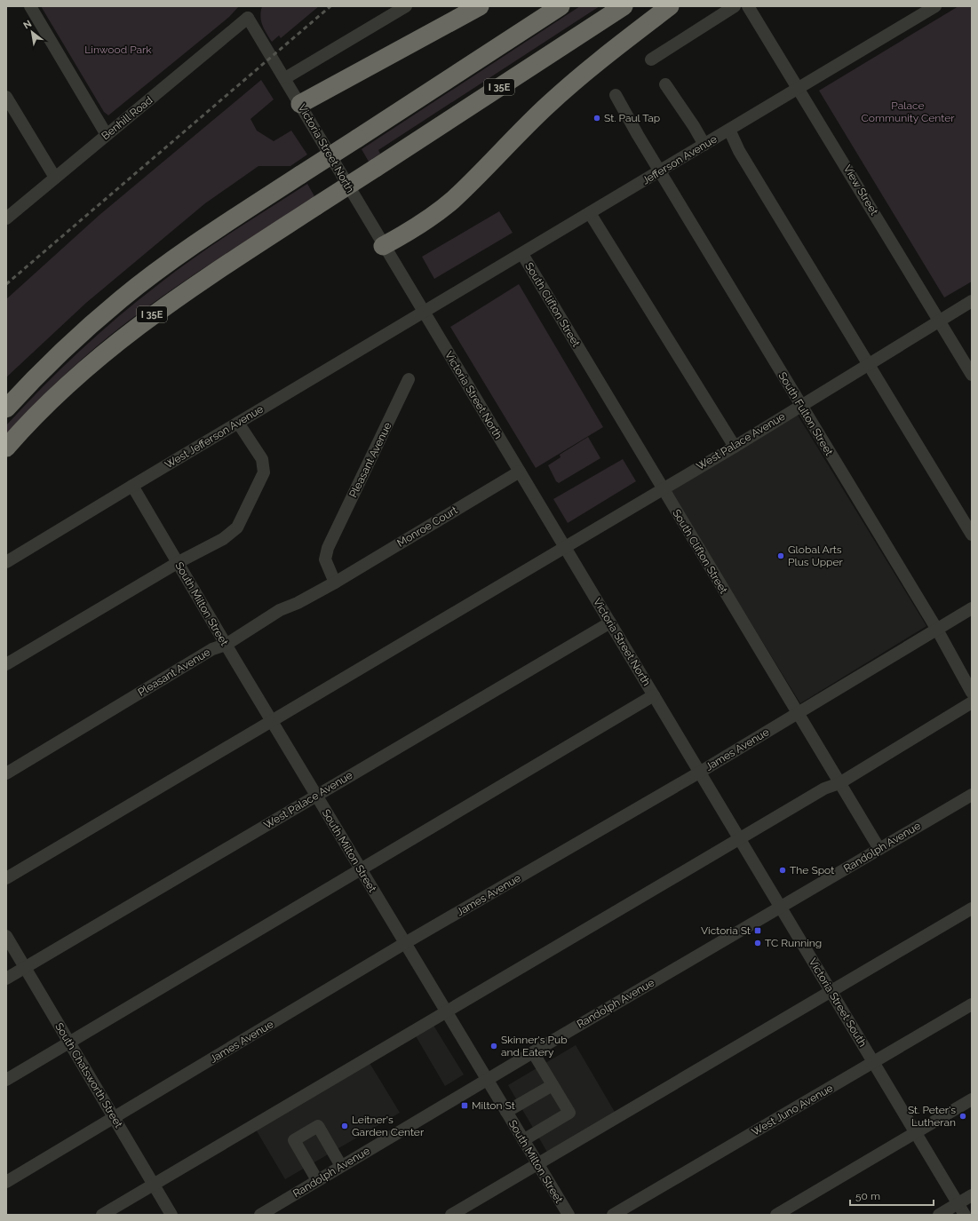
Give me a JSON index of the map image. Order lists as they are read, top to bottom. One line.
{"streets":{"highway":["I 35E"],"street":["Benhill Road","Victoria Street North","Jefferson Avenue","View Street","South Clifton Street","South Fulton Street","West Jefferson Avenue","West Palace Avenue","Pleasant Avenue","Monroe Court","South Milton Street","James Avenue","Randolph Avenue","Victoria Street South","South Chatsworth Street","West Juno Avenue"]},"crossings":[["Benhill Road","Victoria Street North"],["Victoria Street North","Jefferson Avenue"],["Victoria Street North","West Jefferson Avenue"],["Victoria Street North","West Palace Avenue"],["Victoria Street North","Monroe Court"],["Victoria Street North","James Avenue"],["Victoria Street North","Victoria Street South"],["Jefferson Avenue","View Street"],["Jefferson Avenue","South Clifton Street"],["Jefferson Avenue","South Fulton Street"],["Jefferson Avenue","West Jefferson Avenue"],["View Street","West Palace Avenue"],["South Clifton Street","West Palace Avenue"],["South Clifton Street","James Avenue"],["South Clifton Street","Randolph Avenue"],["South Fulton Street","West Palace Avenue"],["South Fulton Street","James Avenue"],["West Jefferson Avenue","South Milton Street"],["West Palace Avenue","South Milton Street"],["West Palace Avenue","South Chatsworth Street"],["Pleasant Avenue","Monroe Court"],["Pleasant Avenue","South Milton Street"],["South Milton Street","James Avenue"],["South Milton Street","Randolph Avenue"],["James Avenue","Victoria Street South"],["James Avenue","South Chatsworth Street"],["Randolph Avenue","Victoria Street South"],["Victoria Street South","West Juno Avenue"]],"parks":["Linwood Park","Palace Community Center"],"places":{"other":["St. Paul Tap","Global Arts Plus Upper","The Spot","TC Running","Skinner's Pub and Eatery","St. Peter's Lutheran","Leitner's Garden Center"],"transit":["Victoria St","Milton St"]},"scale_bar":"50 m","north":"top left"}
